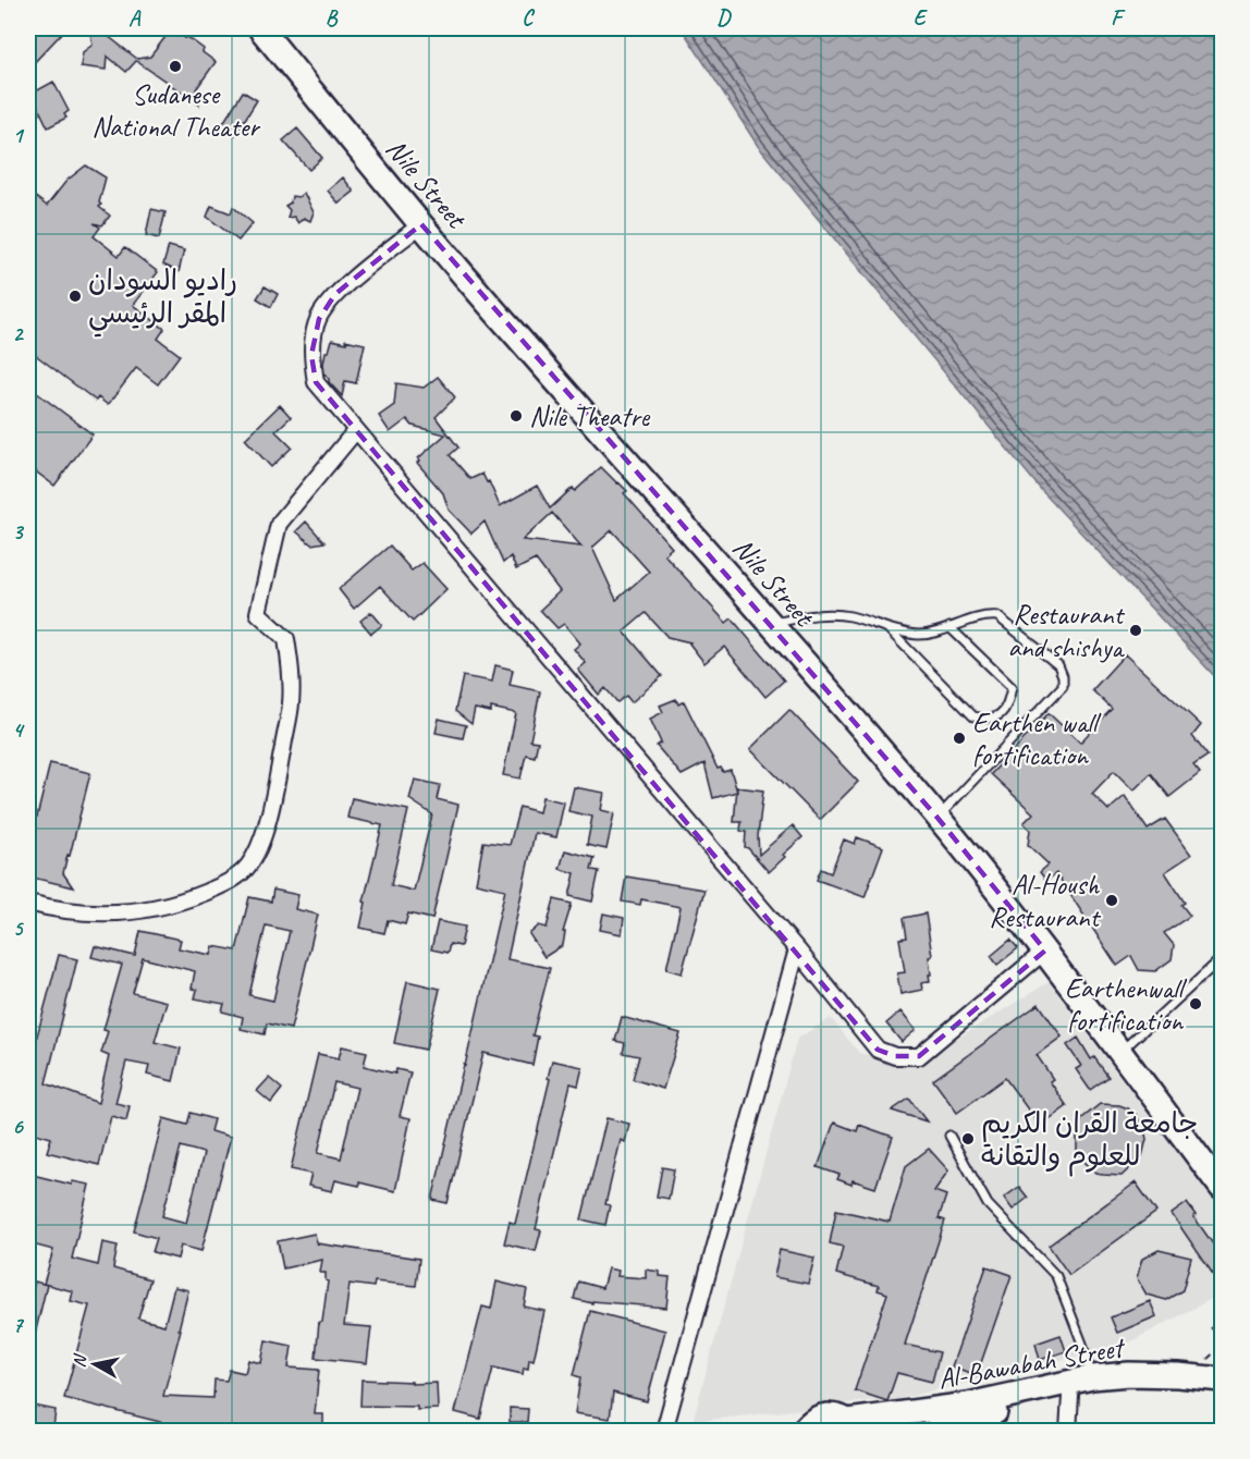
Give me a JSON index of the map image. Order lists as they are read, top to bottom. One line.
{"streets":{"main road":["Nile Street","Al-Bawabah Street"]},"places":["Sudanese National Theater","راديو السودان المقر الرئيسي","Nile Theatre","Restaurant and shishya","Earthen wall fortification","Al-Housh Restaurant","Earthenwall fortification","جامعة القران الكريم للعلوم والتقانة"],"north":"left","grid":{"columns":["A","B","C","D","E","F"],"rows":["1","2","3","4","5","6","7"]}}
